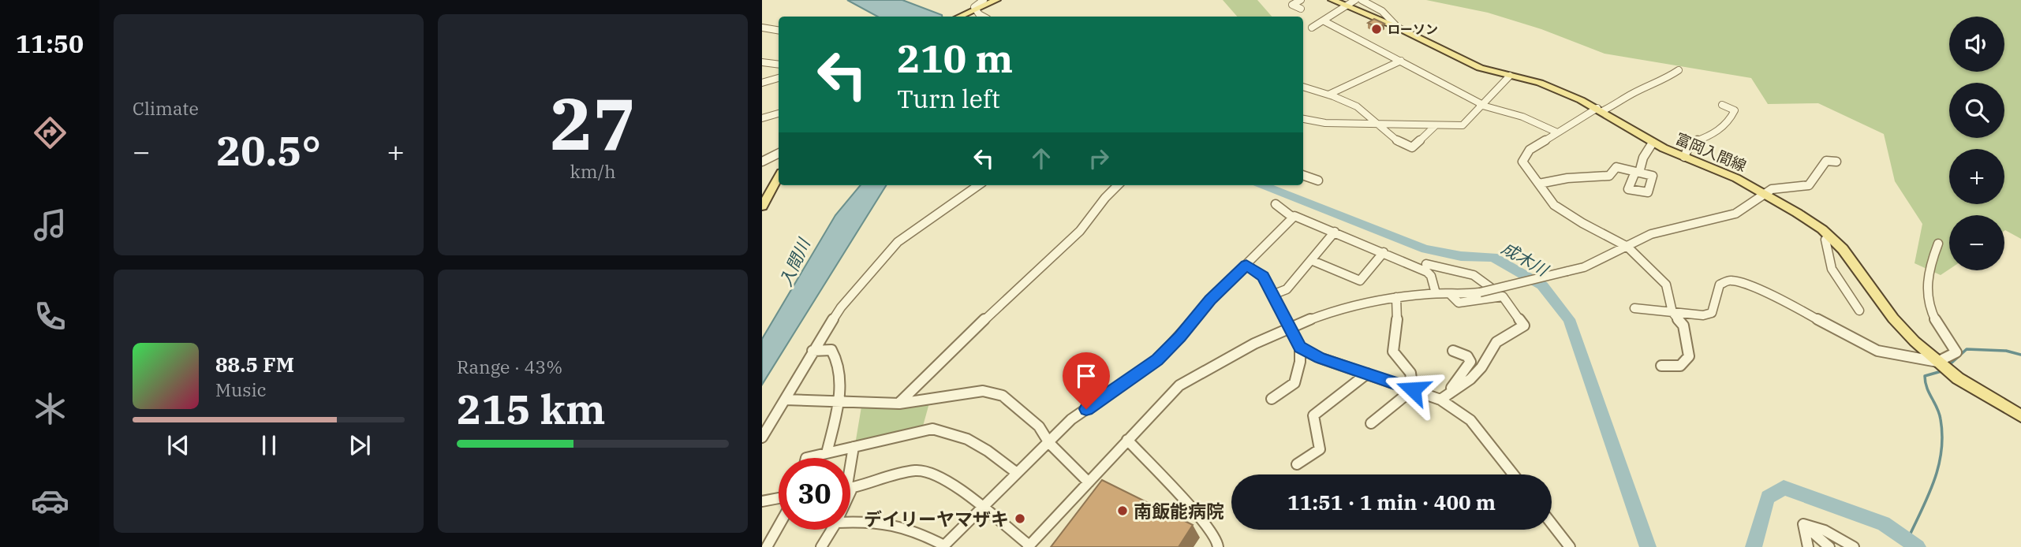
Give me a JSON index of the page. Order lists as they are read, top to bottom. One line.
{"streets":{"main road":["富岡入間線"]},"water":["成木川","入間川"],"places":["ローソン","南飯能病院","デイリーヤマザキ"],"page":{"tabs":"11:50","tile":["Climate",["27","km/h"],["Range · 43%","215 km"]],"map_buttons":["+","−"],"turn":["210 m","Turn left"],"heat":["−","20.5°","+"],"song":["88.5 FM","Music"],"limit":"30","trip":"11:51 · 1 min · 400 m"}}
